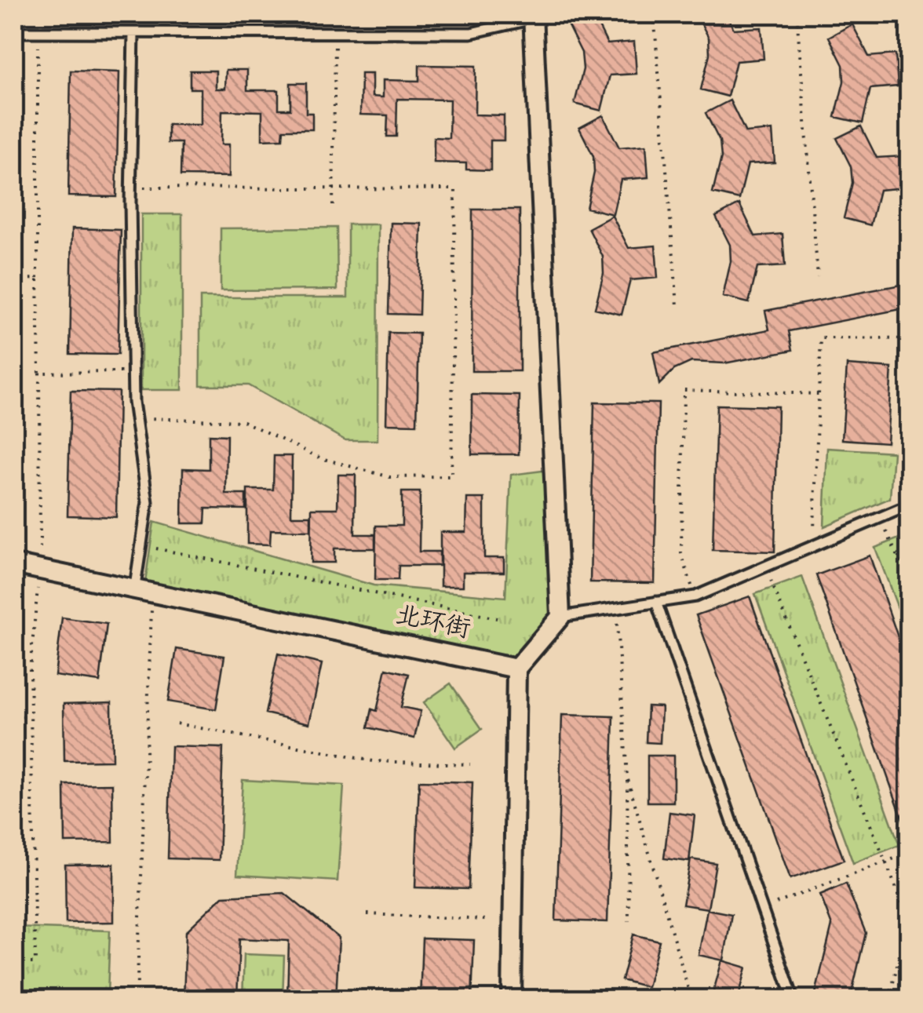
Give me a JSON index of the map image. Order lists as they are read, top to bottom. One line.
{"streets":{"street":["北环街"]}}
